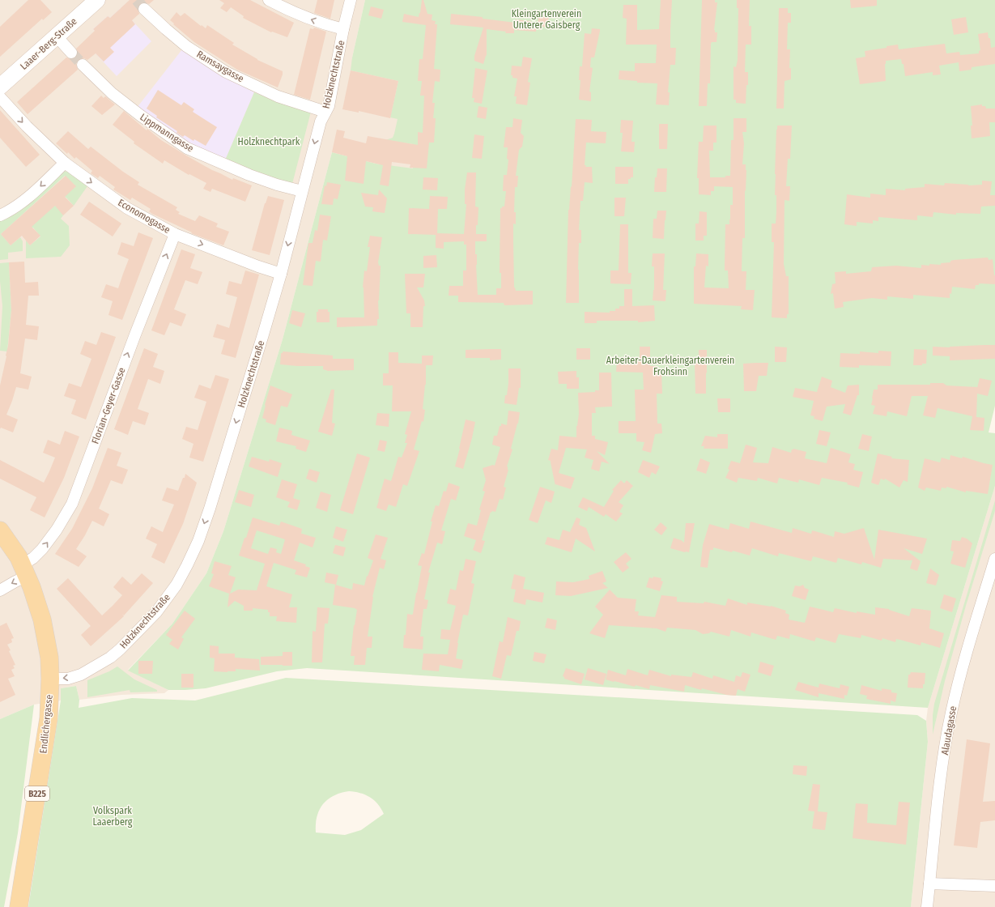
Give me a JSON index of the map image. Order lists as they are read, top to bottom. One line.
{"streets":{"main road":["Laaer-Berg-Straße","Endlichergasse","B225"],"street":["Ramsaygasse","Holzknechtstraße","Lippmanngasse","Economogasse","Florian-Geyer-Gasse","Alaudagasse"]},"crossings":[["Ramsaygasse","Holzknechtstraße"],["Holzknechtstraße","Lippmanngasse"],["Holzknechtstraße","Economogasse"],["Holzknechtstraße","Endlichergasse"],["Economogasse","Florian-Geyer-Gasse"],["Florian-Geyer-Gasse","Endlichergasse"]],"one_way":["Holzknechtstraße","Economogasse","Florian-Geyer-Gasse"],"parks":["Kleingartenverein Unterer Gaisberg","Holzknechtpark","Arbeiter-Dauerkleingartenverein Frohsinn","Volkspark Laaerberg"]}
